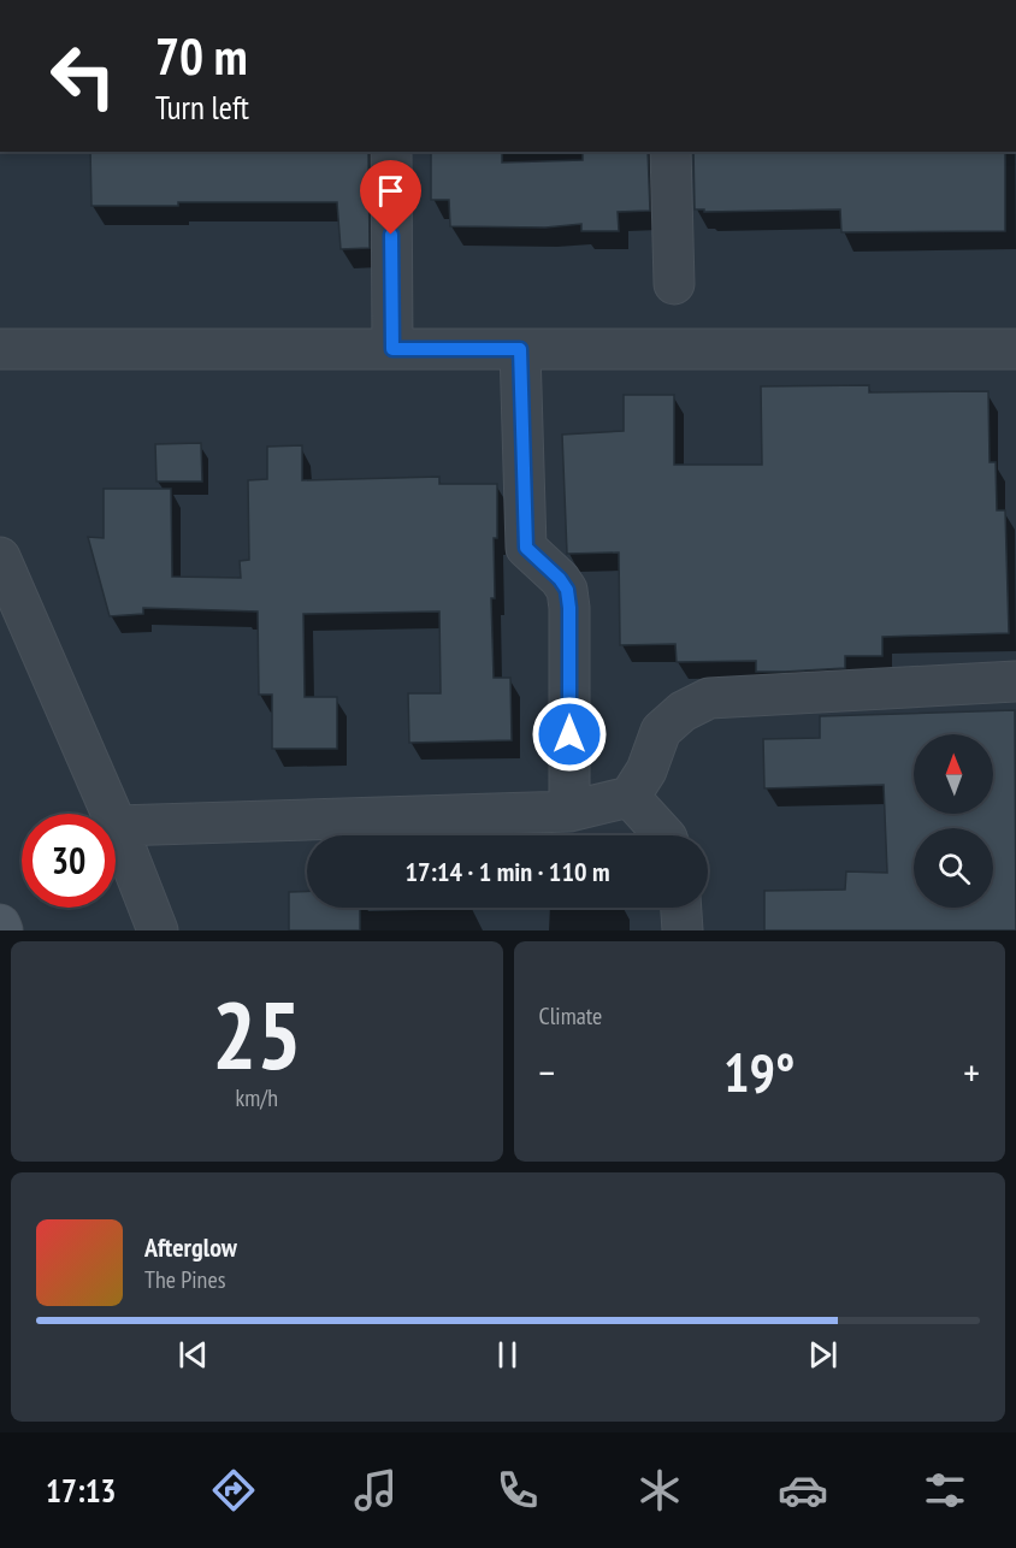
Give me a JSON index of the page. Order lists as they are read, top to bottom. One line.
{"north":"top","page":{"turn":["70 m","Turn left"],"limit":"30","trip":"17:14 · 1 min · 110 m","tile":[["25","km/h"],"Climate"],"heat":["−","19°","+"],"song":["Afterglow","The Pines"],"tabs":"17:13"}}
